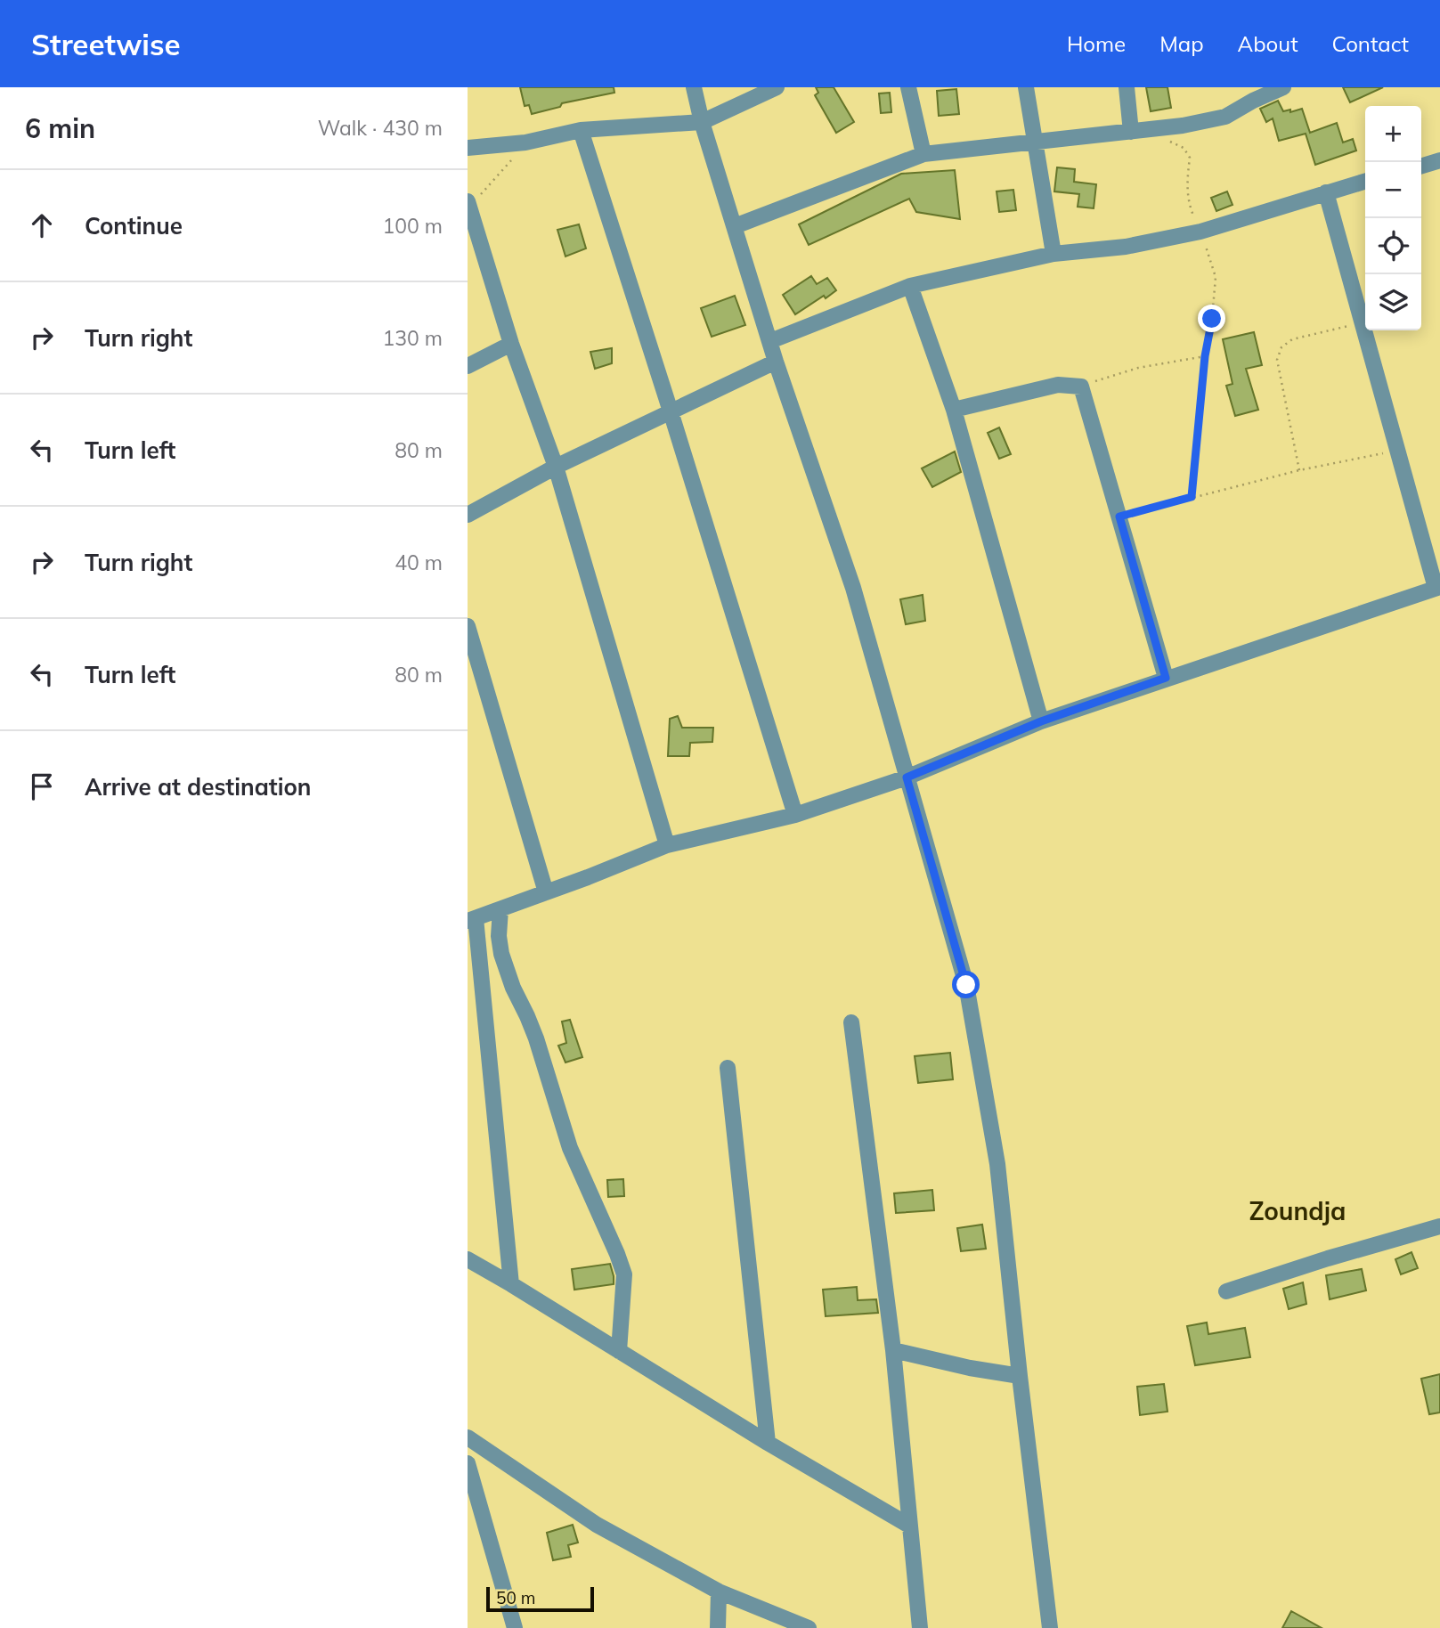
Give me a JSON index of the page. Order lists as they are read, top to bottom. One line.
{"districts":["Zoundja"],"scale_bar":"50 m","page":{"header":"Streetwise","nav":["Home","Map","About","Contact"],"heading":["6 min","Walk · 430 m"],"map_buttons":["+","−"],"list":[["Continue","100 m"],["Turn right","130 m"],["Turn left","80 m"],["Turn right","40 m"],["Turn left","80 m"],"Arrive at destination"],"scale":"50 m"}}
